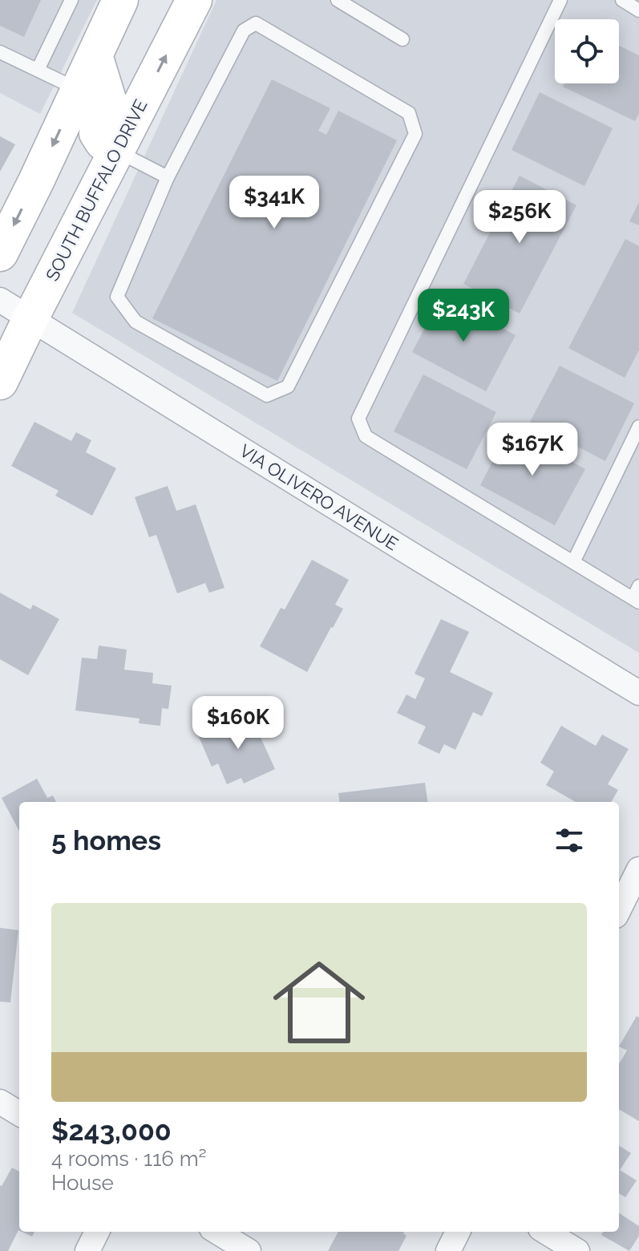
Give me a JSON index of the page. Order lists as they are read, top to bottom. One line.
{"streets":{"main road":["SOUTH BUFFALO DRIVE"],"street":["VIA OLIVERO AVENUE"]},"crossings":[["SOUTH BUFFALO DRIVE","VIA OLIVERO AVENUE"]],"page":{"price":["$341K","$256K","$243K","$167K","$160K"],"heading":"5 homes","list":[{"name":"$243,000","note":"4 rooms · 116 m² · House"}]}}
